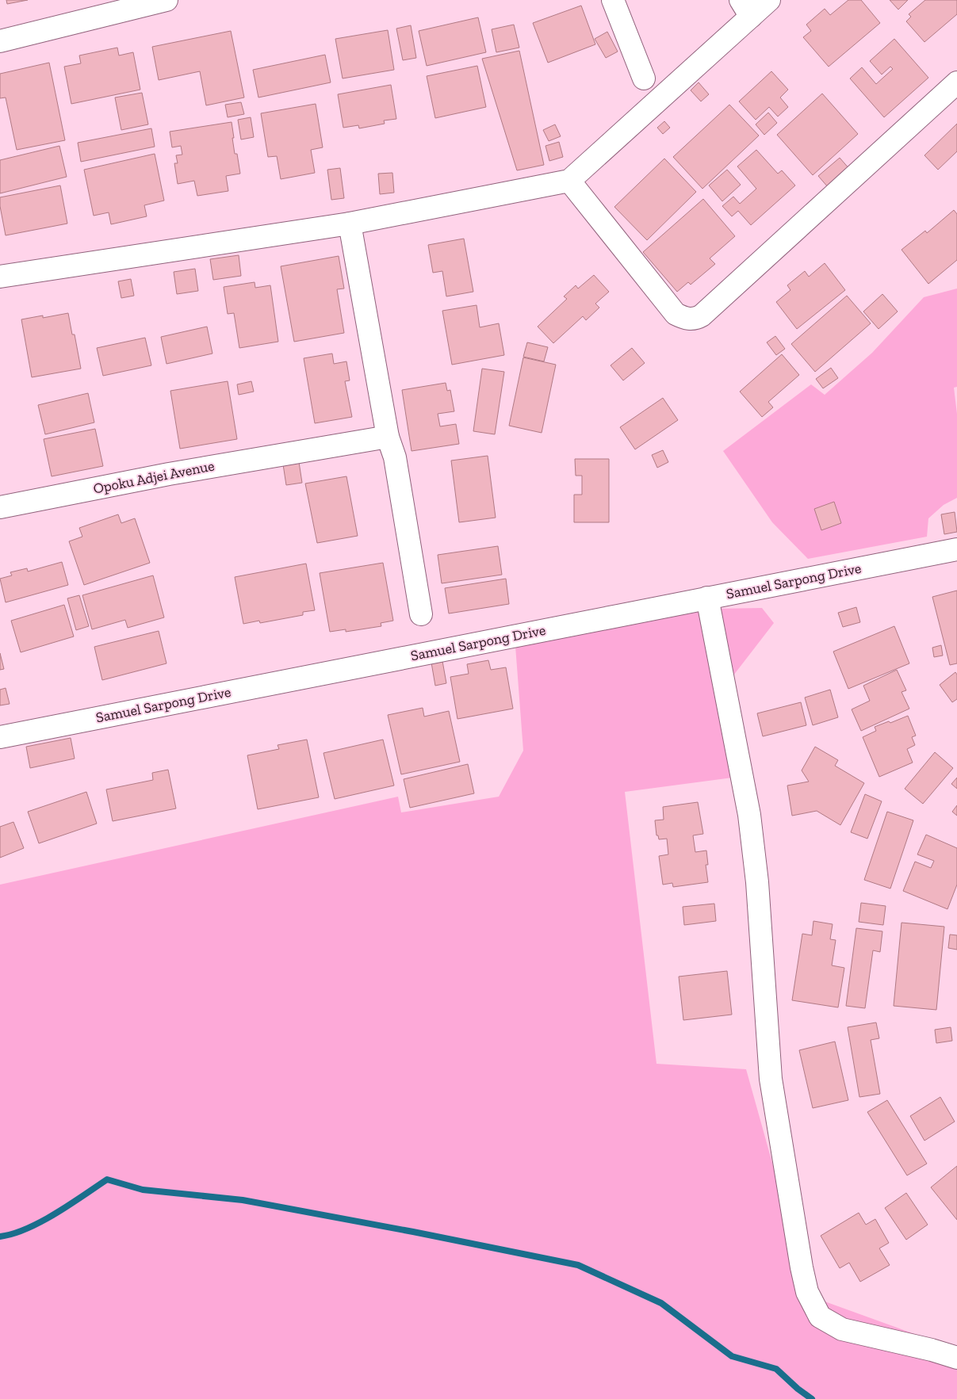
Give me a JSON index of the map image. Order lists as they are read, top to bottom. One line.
{"streets":{"street":["Opoku Adjei Avenue","Samuel Sarpong Drive"]}}
